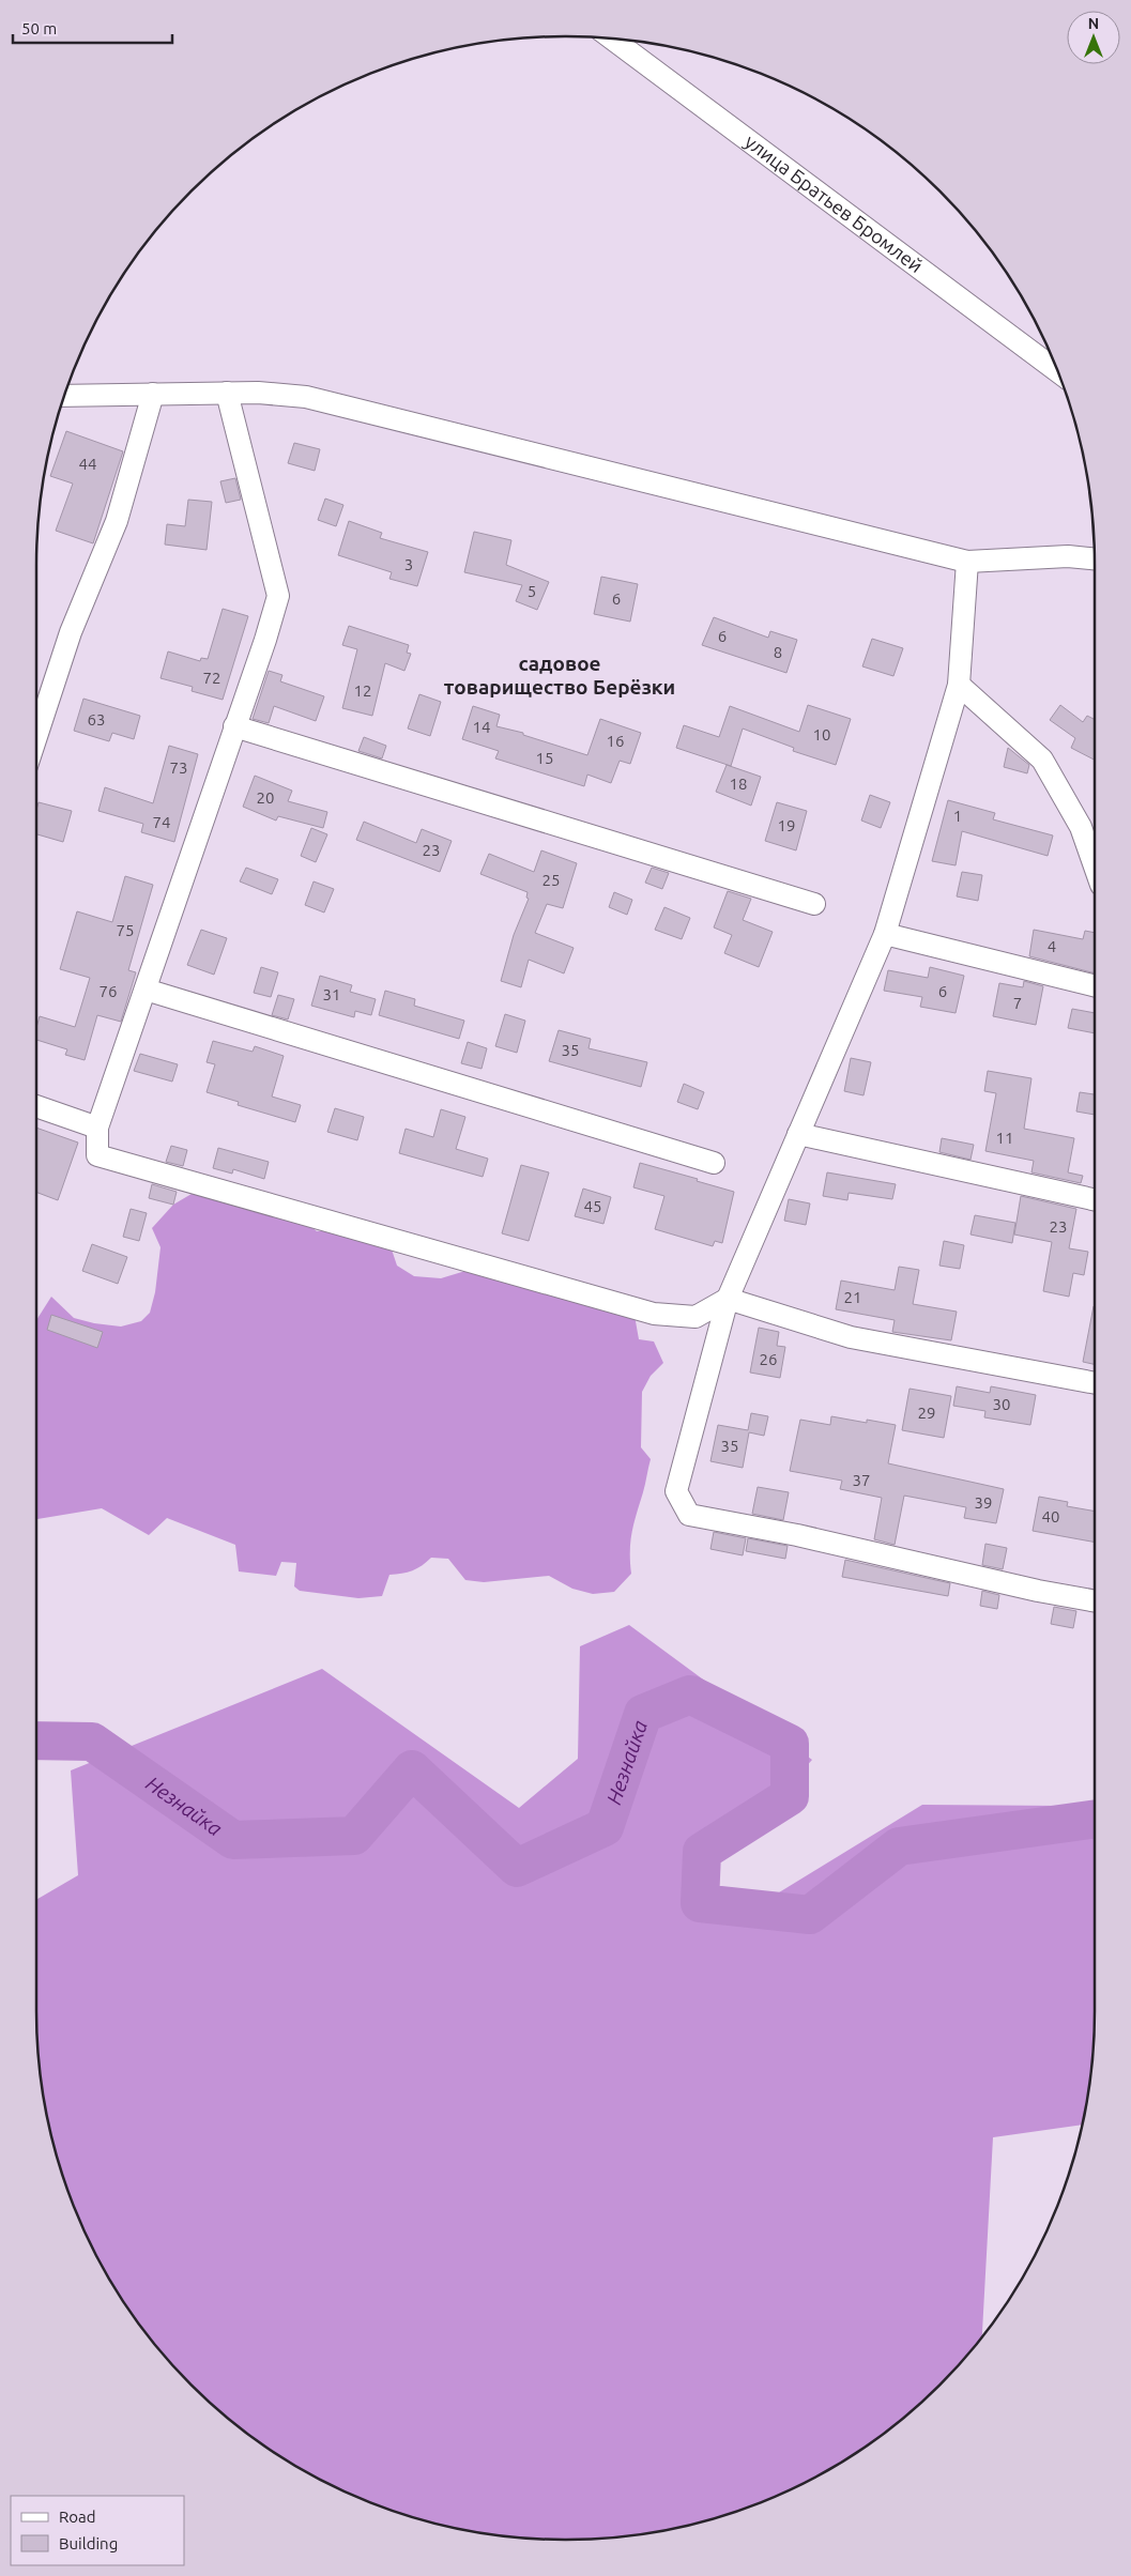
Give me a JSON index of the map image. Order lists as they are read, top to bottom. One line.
{"streets":{"street":["улица Братьев Бромлей"]},"districts":["садовое товарищество Берёзки"],"water":["Незнайка"],"house_numbers":["44","3","5","6","6","8","72","12","63","14","10","16","15","73","18","20","1","74","19","23","25","75","4","76","6","31","7","35","11","45","23","21","26","30","29","35","37","39","40"],"legend":["Road","Building"],"scale_bar":"50 m","north":"top"}
